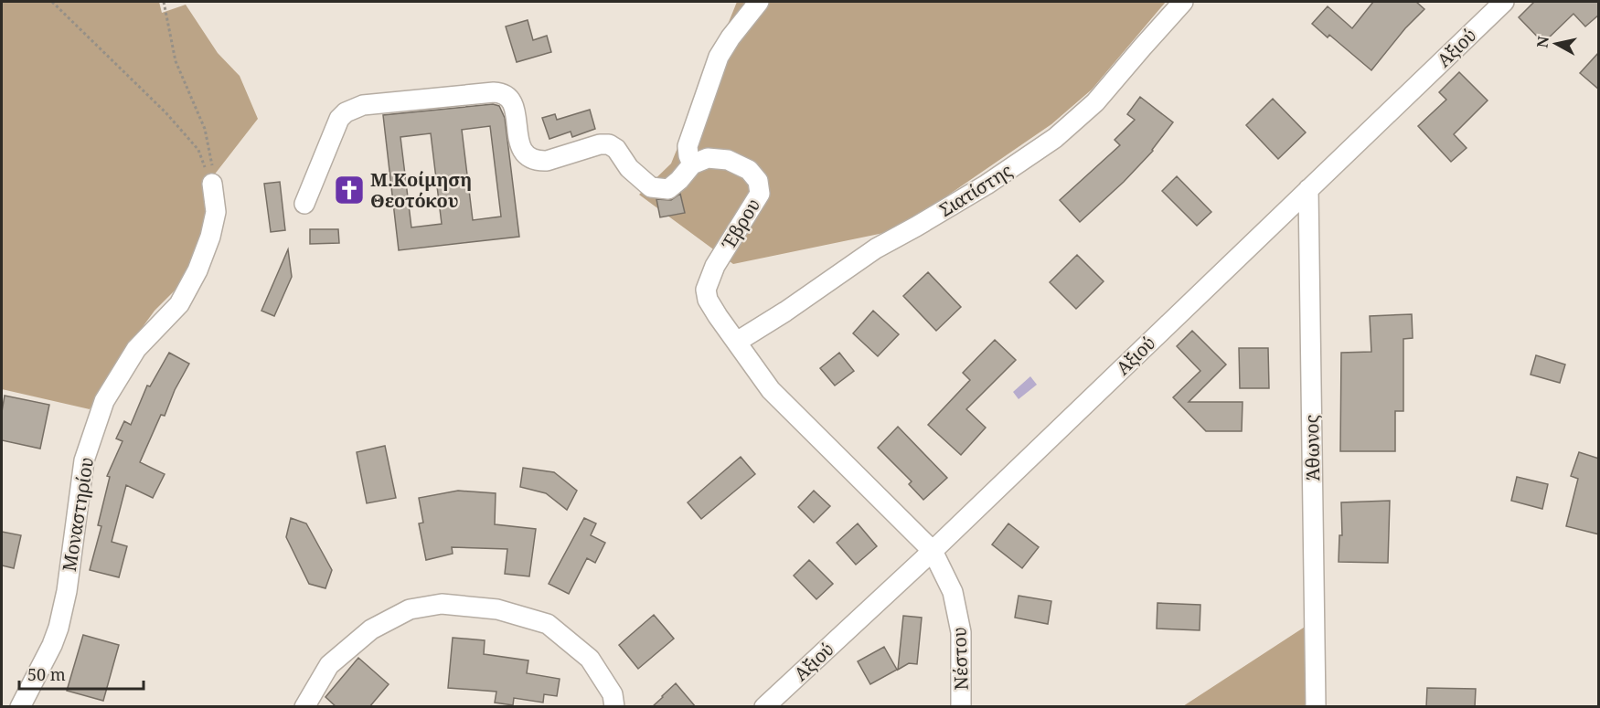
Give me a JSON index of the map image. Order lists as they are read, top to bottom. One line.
{"streets":{"street":["Αξιού","Σιατίστης","Έβρου","Άθωνος","Μοναστηρίου","Νέστου"]},"crossings":[["Αξιού","Έβρου"],["Αξιού","Άθωνος"],["Αξιού","Νέστου"],["Σιατίστης","Έβρου"],["Έβρου","Νέστου"]],"places":{"church":["Μ.Κοίμηση Θεοτόκου"]},"scale_bar":"50 m","north":"left"}
